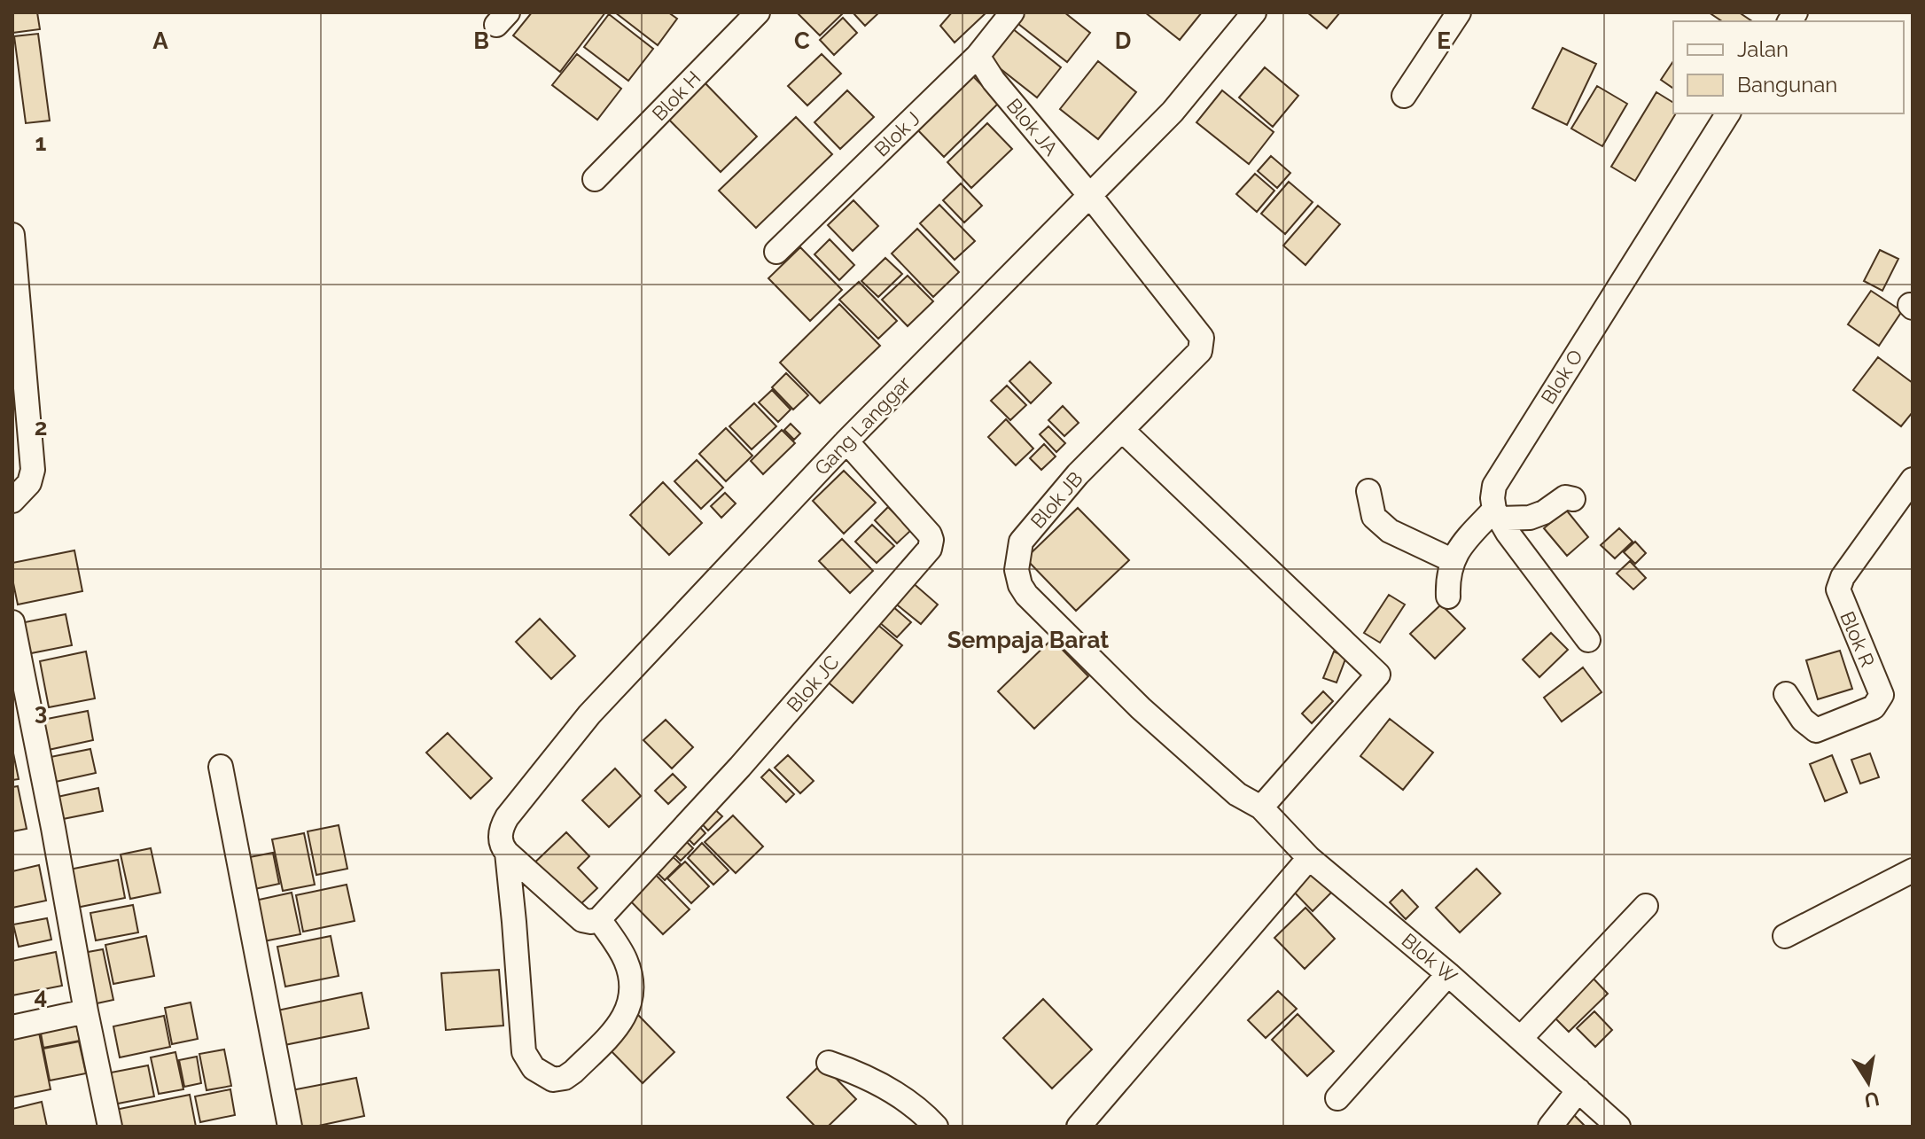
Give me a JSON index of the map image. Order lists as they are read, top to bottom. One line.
{"streets":{"street":["Blok H","Blok JA","Blok J","Blok O","Gang Langgar","Blok JB","Blok R","Blok JC","Blok W"]},"crossings":[["Blok JA","Blok J"],["Blok JA","Gang Langgar"],["Blok JA","Blok JB"],["Gang Langgar","Blok JB"],["Gang Langgar","Blok JC"],["Blok JB","Blok W"]],"districts":["Sempaja Barat"],"legend":["Jalan","Bangunan"],"north":"bottom","grid":{"columns":["A","B","C","D","E"],"rows":["1","2","3","4"]}}
